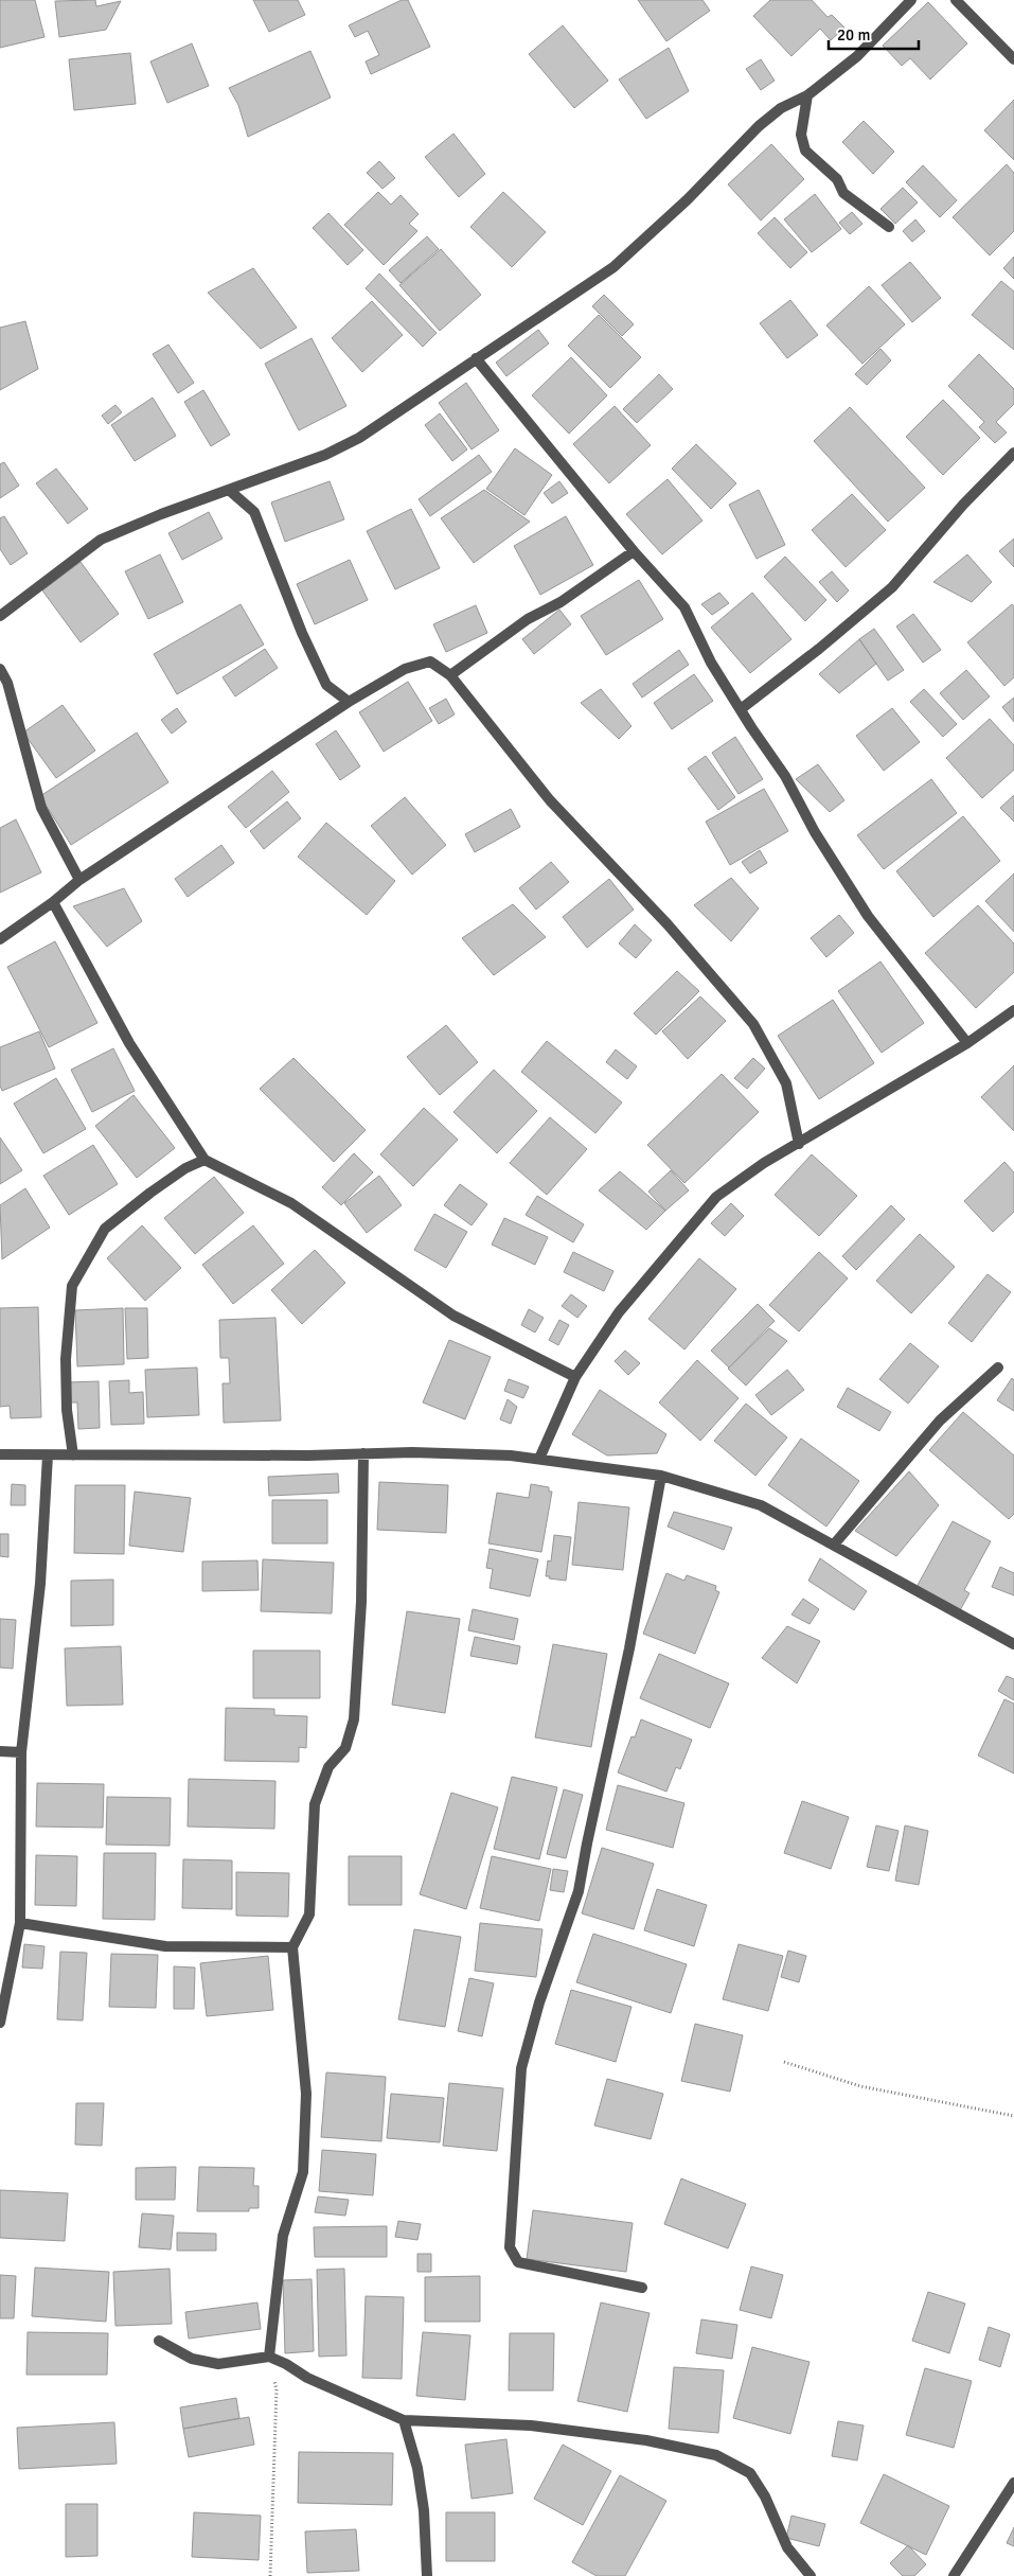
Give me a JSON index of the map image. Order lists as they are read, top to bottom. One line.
{"scale_bar":"20 m"}
